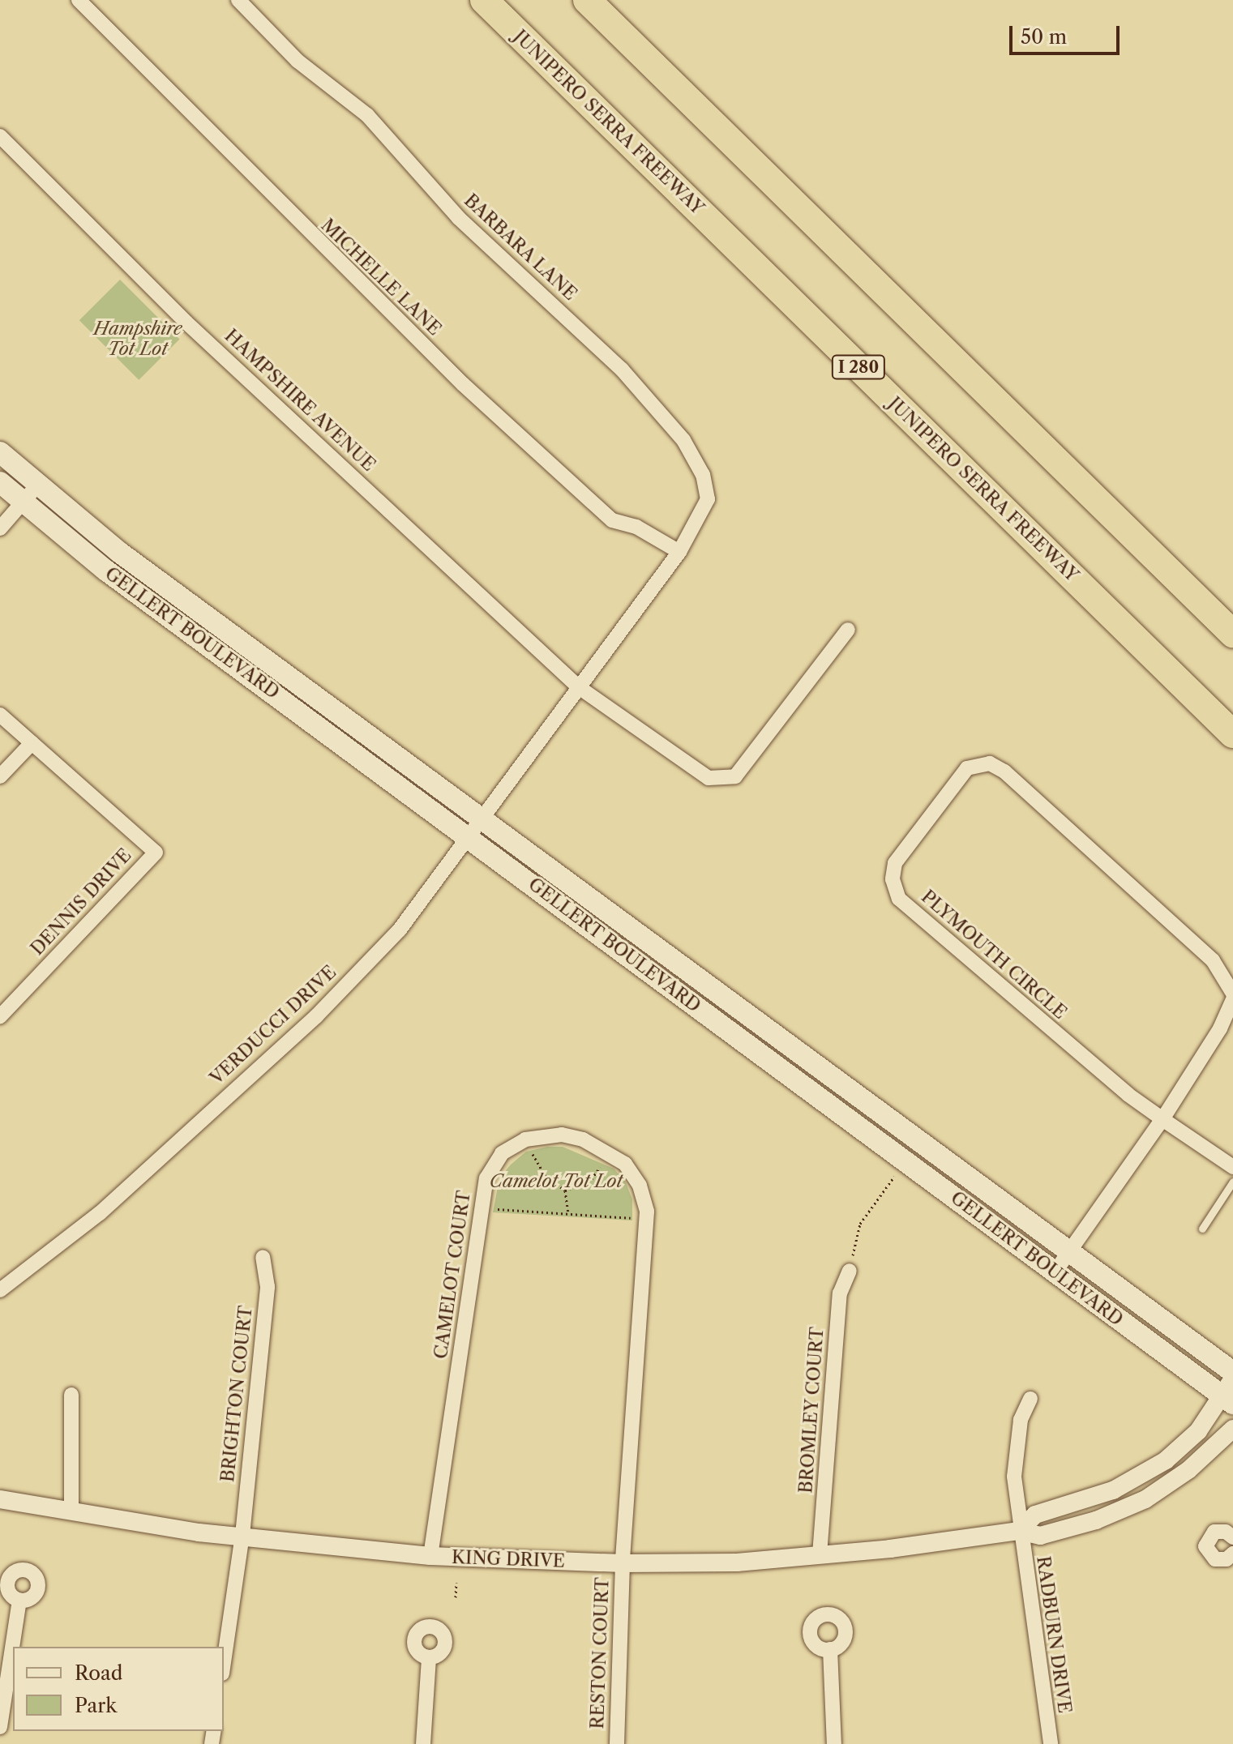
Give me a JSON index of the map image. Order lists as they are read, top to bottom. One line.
{"streets":{"highway":["JUNIPERO SERRA FREEWAY","I 280"],"main road":["GELLERT BOULEVARD"],"street":["BARBARA LANE","MICHELLE LANE","HAMPSHIRE AVENUE","DENNIS DRIVE","PLYMOUTH CIRCLE","VERDUCCI DRIVE","CAMELOT COURT","BRIGHTON COURT","BROMLEY COURT","KING DRIVE","RADBURN DRIVE","RESTON COURT"]},"crossings":[["BARBARA LANE","MICHELLE LANE"],["BARBARA LANE","VERDUCCI DRIVE"],["MICHELLE LANE","VERDUCCI DRIVE"],["HAMPSHIRE AVENUE","VERDUCCI DRIVE"],["GELLERT BOULEVARD","VERDUCCI DRIVE"],["CAMELOT COURT","KING DRIVE"],["CAMELOT COURT","RESTON COURT"],["BRIGHTON COURT","KING DRIVE"],["BROMLEY COURT","KING DRIVE"],["KING DRIVE","RADBURN DRIVE"],["KING DRIVE","RESTON COURT"]],"parks":["Hampshire Tot Lot","Camelot Tot Lot"],"legend":["Road","Park"],"scale_bar":"50 m"}
